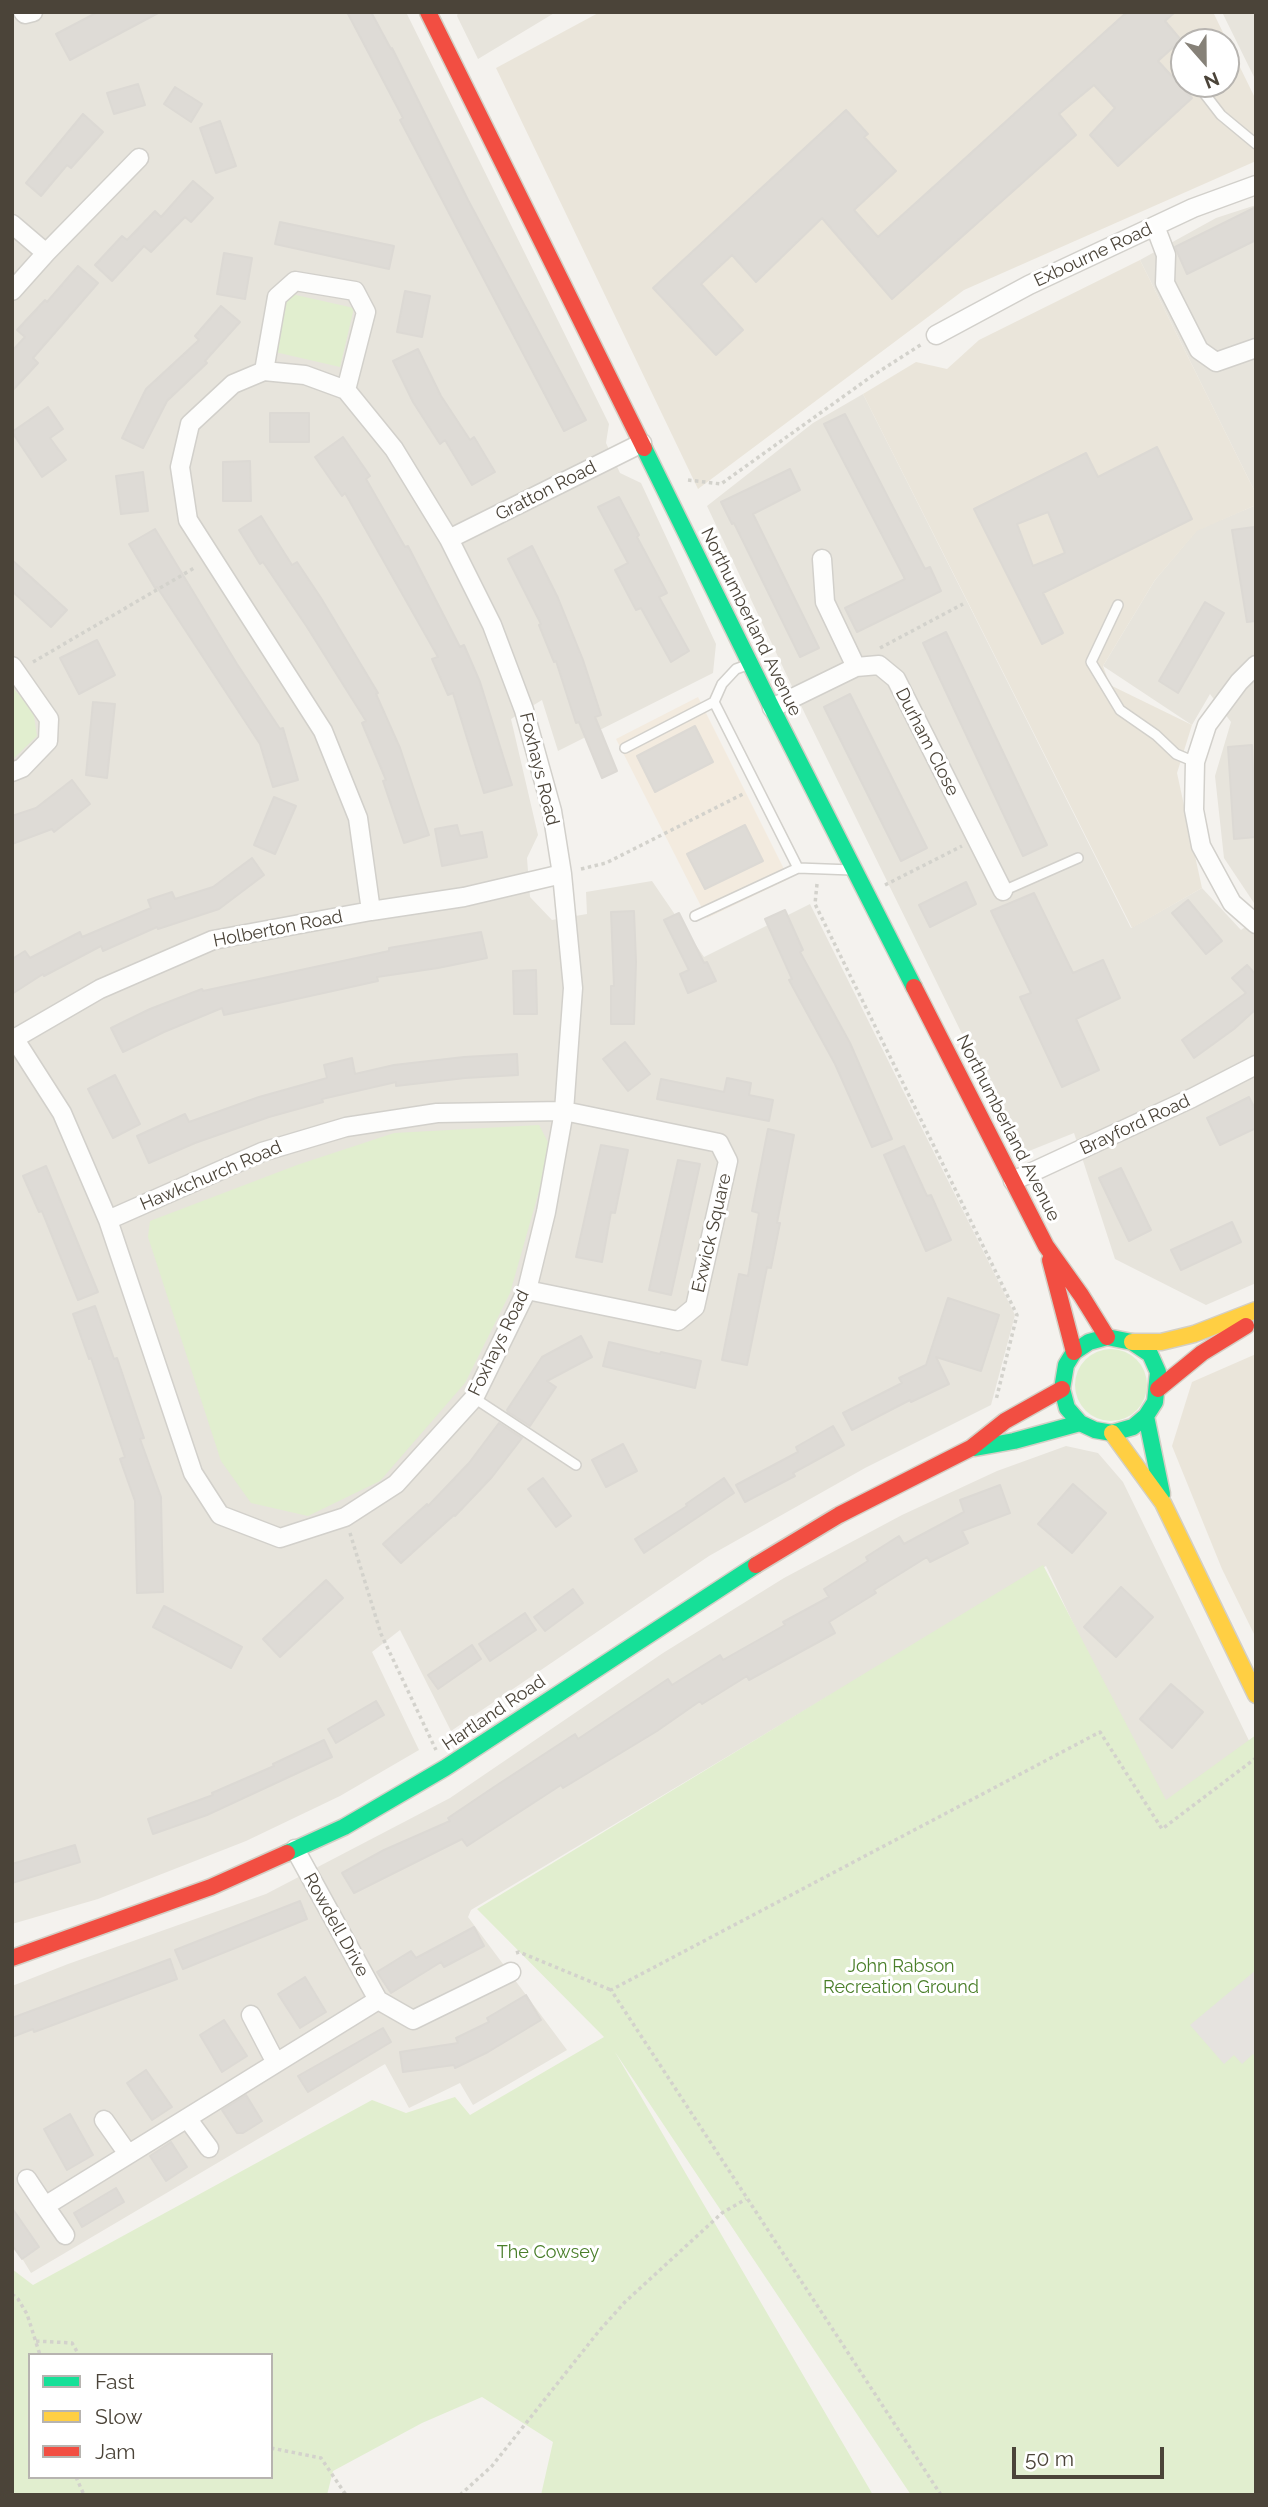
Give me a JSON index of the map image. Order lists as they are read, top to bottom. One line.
{"streets":{"street":["Exbourne Road","Gratton Road","Northumberland Avenue","Durham Close","Foxhays Road","Holberton Road","Brayford Road","Hawkchurch Road","Exwick Square","Hartland Road","Rowdell Drive"]},"crossings":[["Gratton Road","Northumberland Avenue"],["Gratton Road","Foxhays Road"],["Northumberland Avenue","Brayford Road"],["Northumberland Avenue","Hartland Road"],["Foxhays Road","Holberton Road"],["Foxhays Road","Hawkchurch Road"],["Foxhays Road","Exwick Square"],["Hawkchurch Road","Exwick Square"],["Hartland Road","Rowdell Drive"]],"parks":["John Rabson Recreation Ground","The Cowsey"],"legend":["Fast","Slow","Jam"],"scale_bar":"50 m","north":"bottom"}
